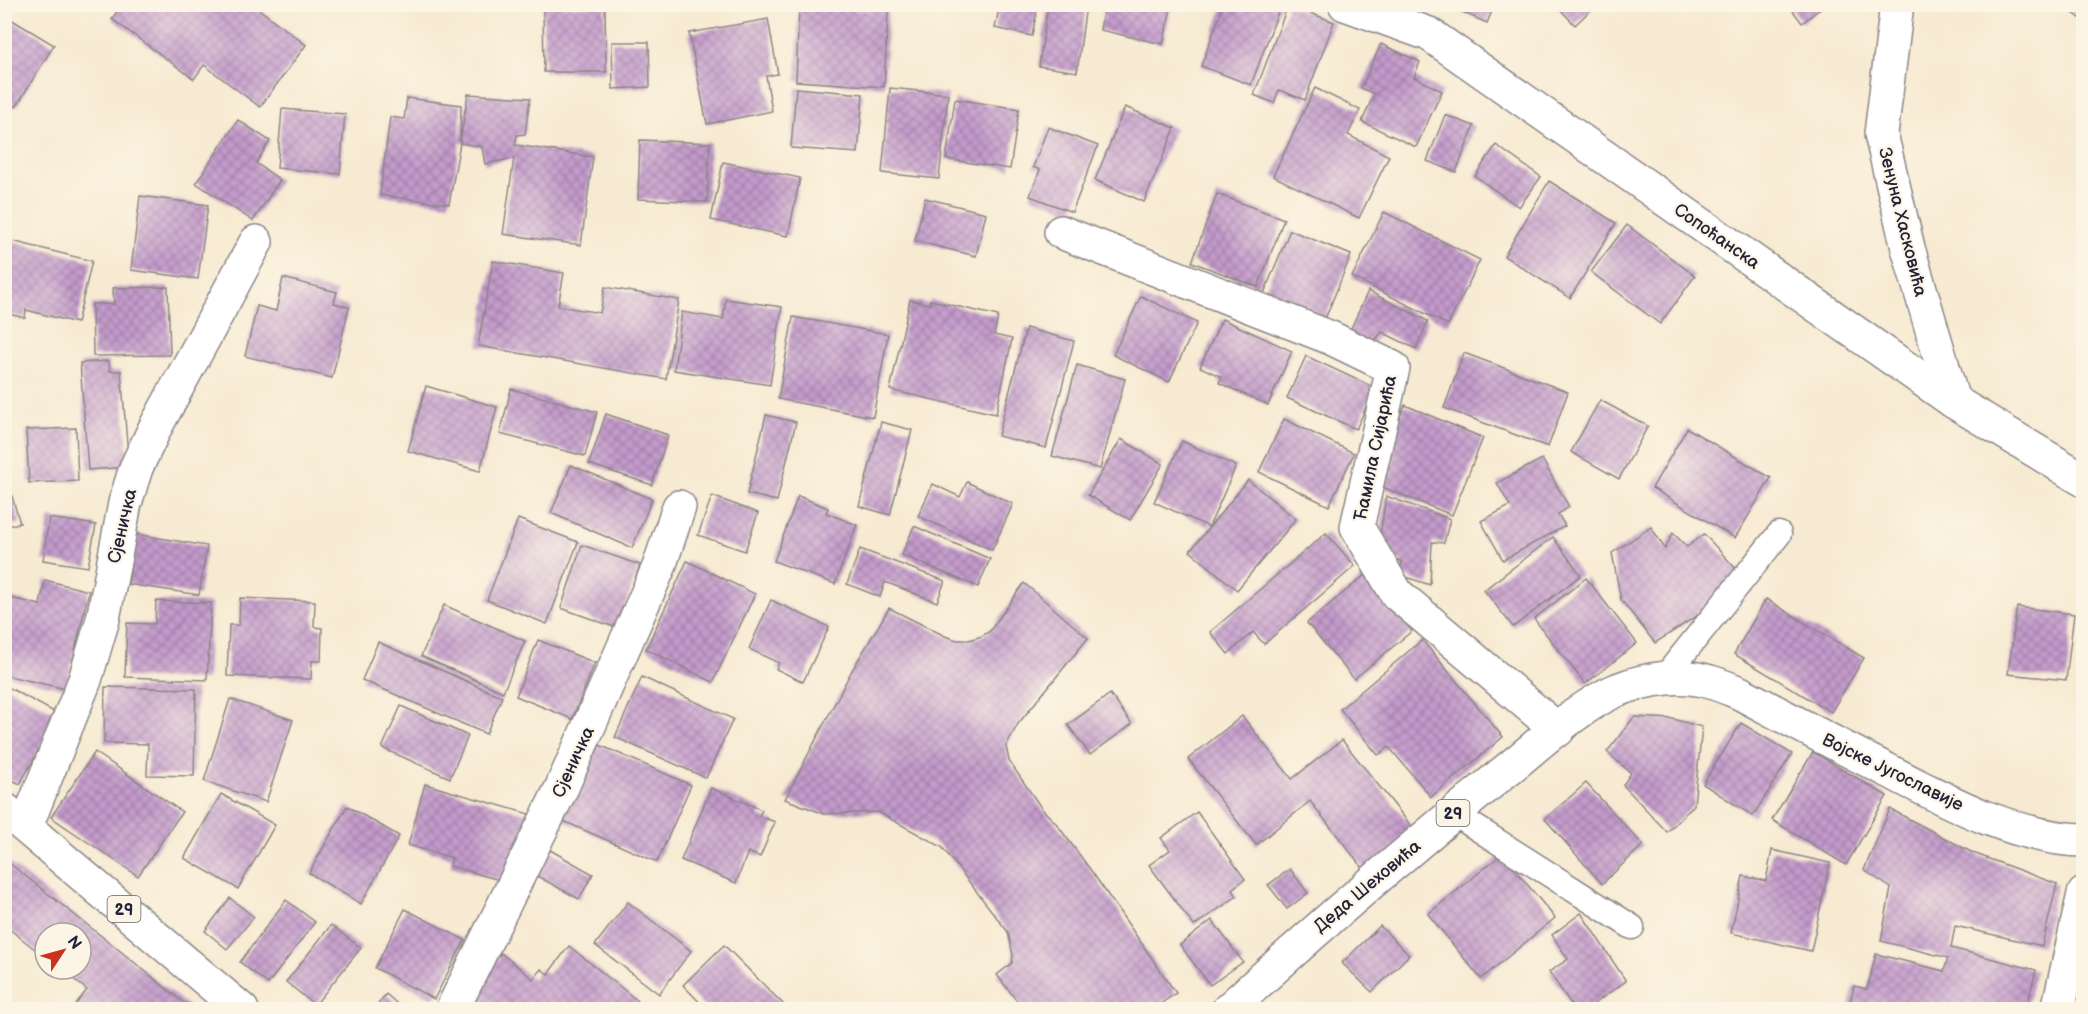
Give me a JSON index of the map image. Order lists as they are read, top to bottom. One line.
{"streets":{"street":["Зенуна Хасковића","Сопоћанска","Ћамила Сијарића","Сјеничка","Војске Југославије","29","Деда Шеховића"]},"crossings":[["Зенуна Хасковића","Сопоћанска"],["Ћамила Сијарића","Деда Шеховића"],["Војске Југославије","Деда Шеховића"]],"north":"top right"}
